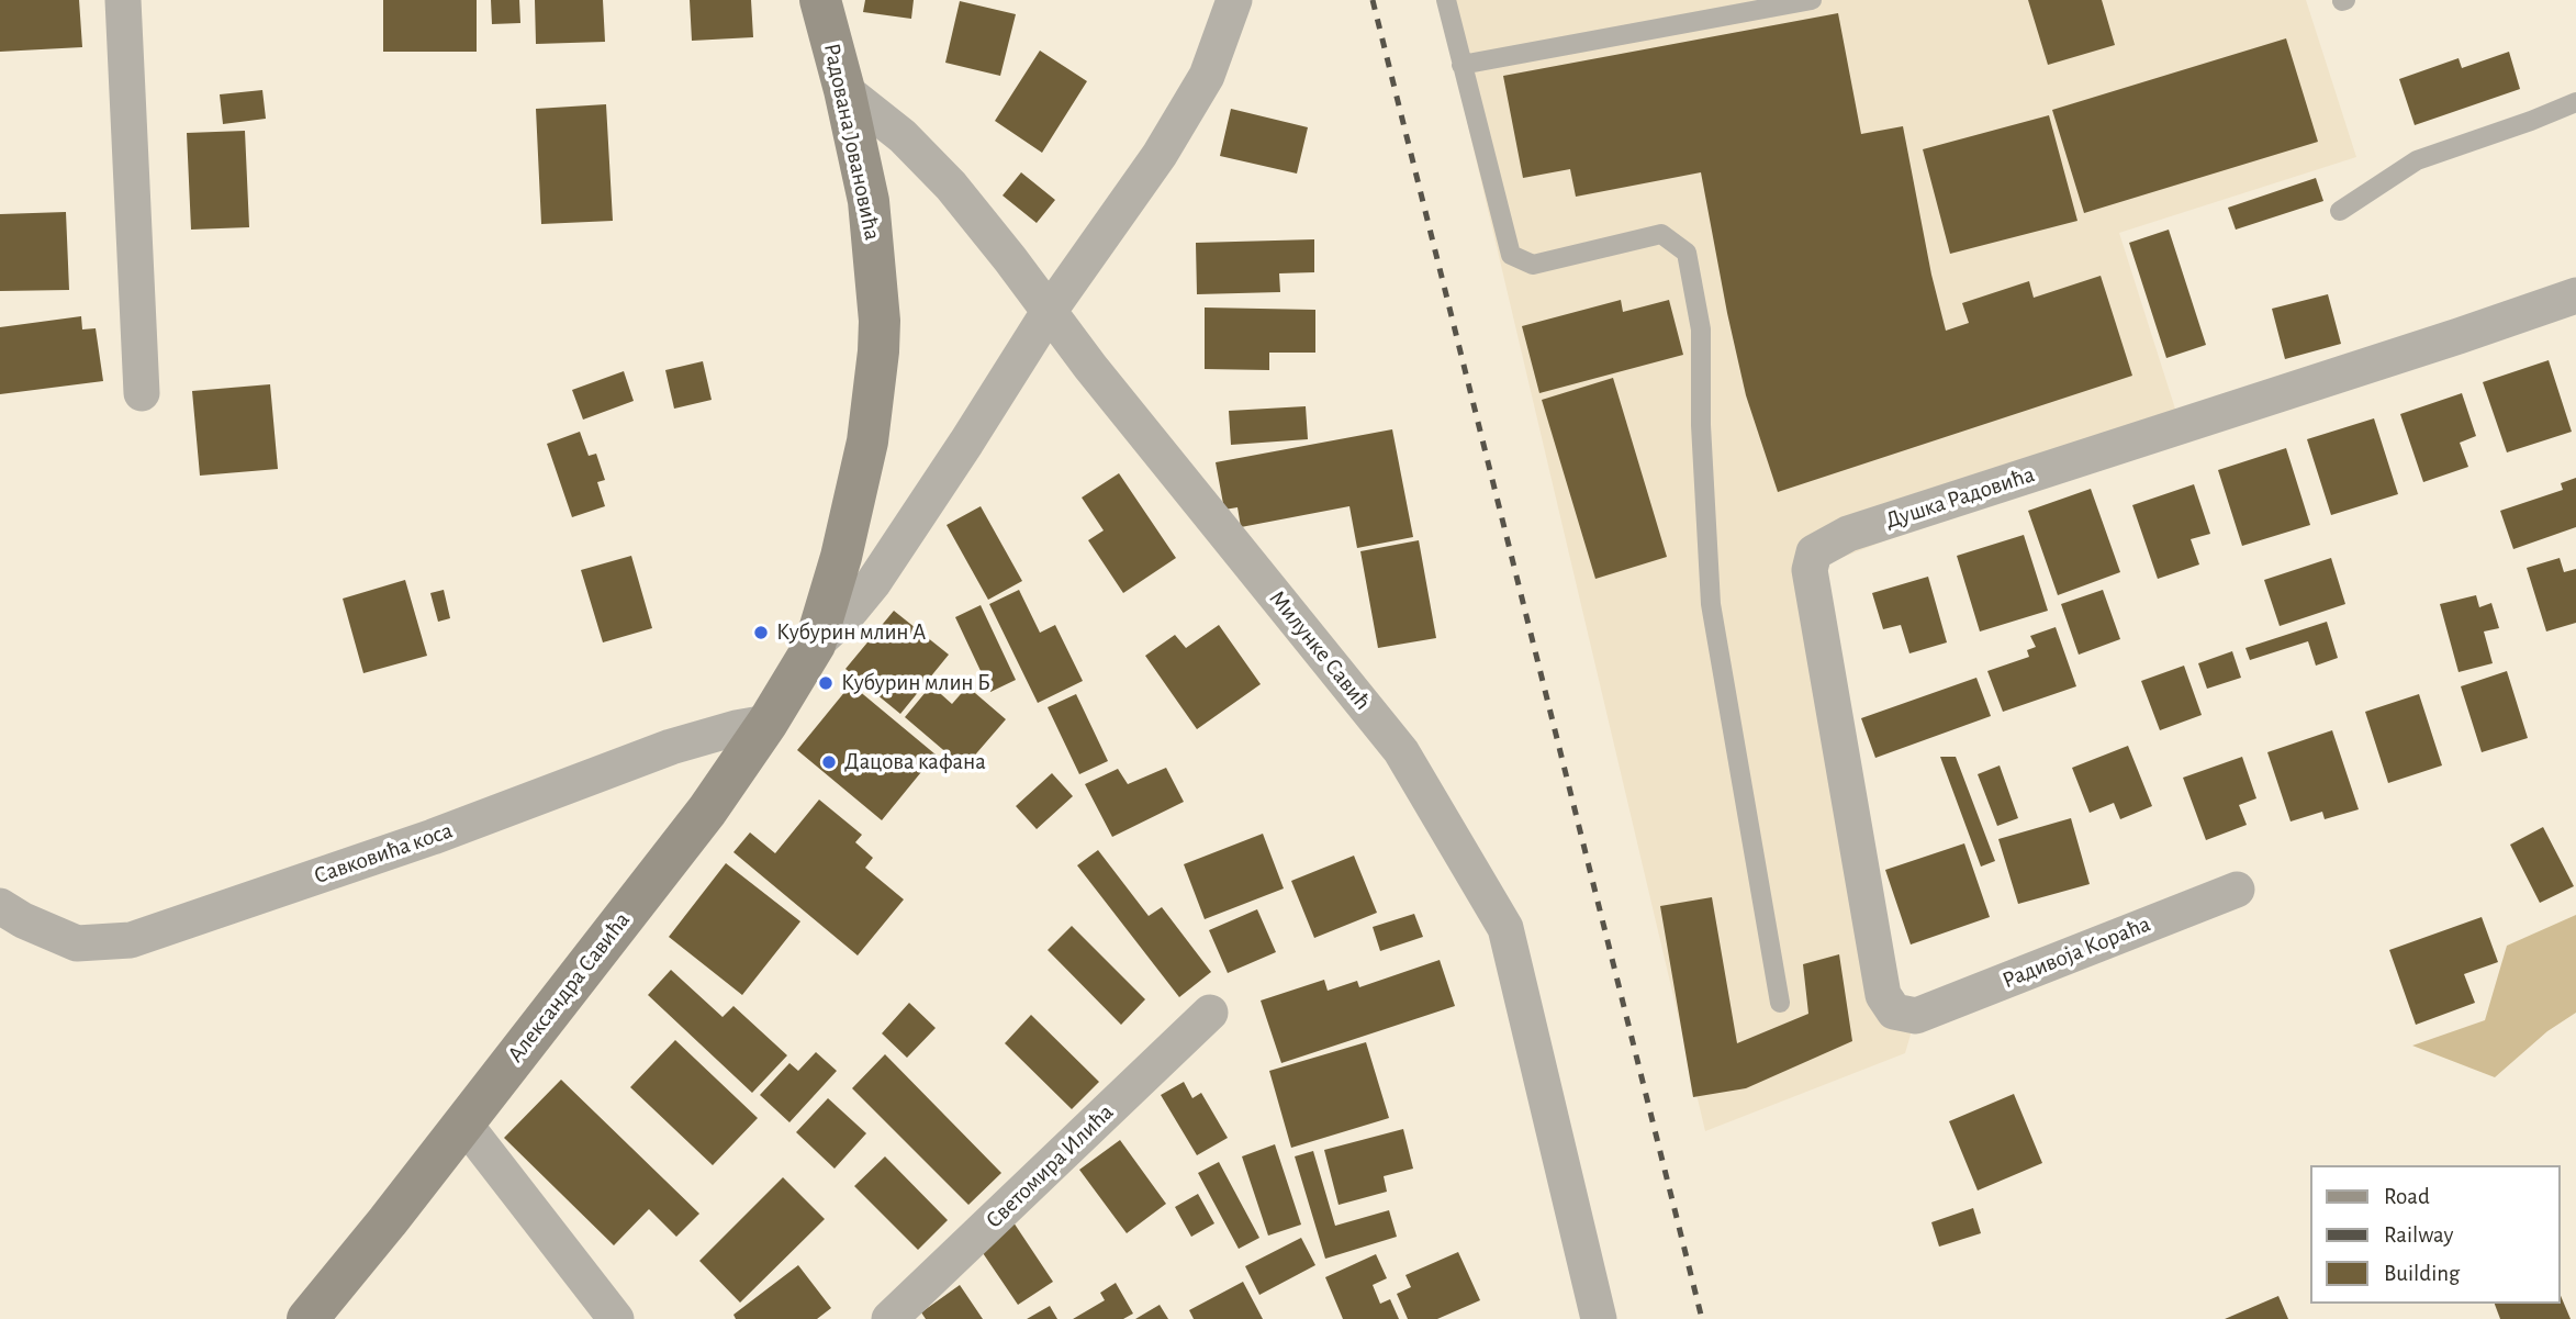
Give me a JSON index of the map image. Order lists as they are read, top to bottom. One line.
{"streets":{"main road":["Радована Јовановића","Александра Савића"],"street":["Душка Радовића","Милунке Савић","Савковића коса","Радивоја Кораћа","Светомира Илића"]},"crossings":[["Радована Јовановића","Милунке Савић"],["Радована Јовановића","Александра Савића"],["Душка Радовића","Радивоја Кораћа"],["Савковића коса","Александра Савића"]],"places":["Кубурин млин А","Кубурин млин Б","Дацова кафана"],"legend":["Road","Railway","Building"]}
